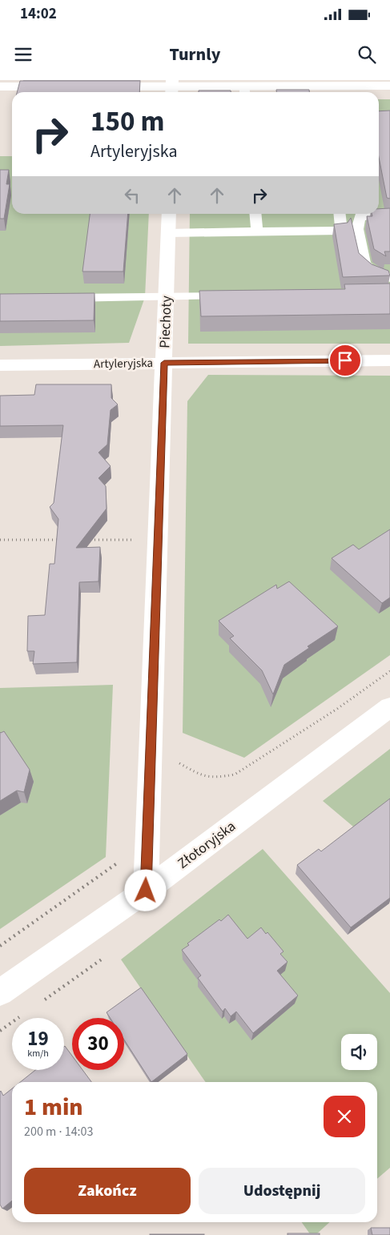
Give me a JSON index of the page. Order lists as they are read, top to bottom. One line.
{"streets":{"street":["Piechoty","Artyleryjska","Złotoryjska"]},"crossings":[["Piechoty","Artyleryjska"],["Piechoty","Złotoryjska"]],"page":{"status":"14:02","header":"Turnly","turn":["150 m","Artyleryjska"],"speed":"19 km/h","limit":"30","heading":["1 min","200 m · 14:03"],"buttons":["Zakończ","Udostępnij"]}}
